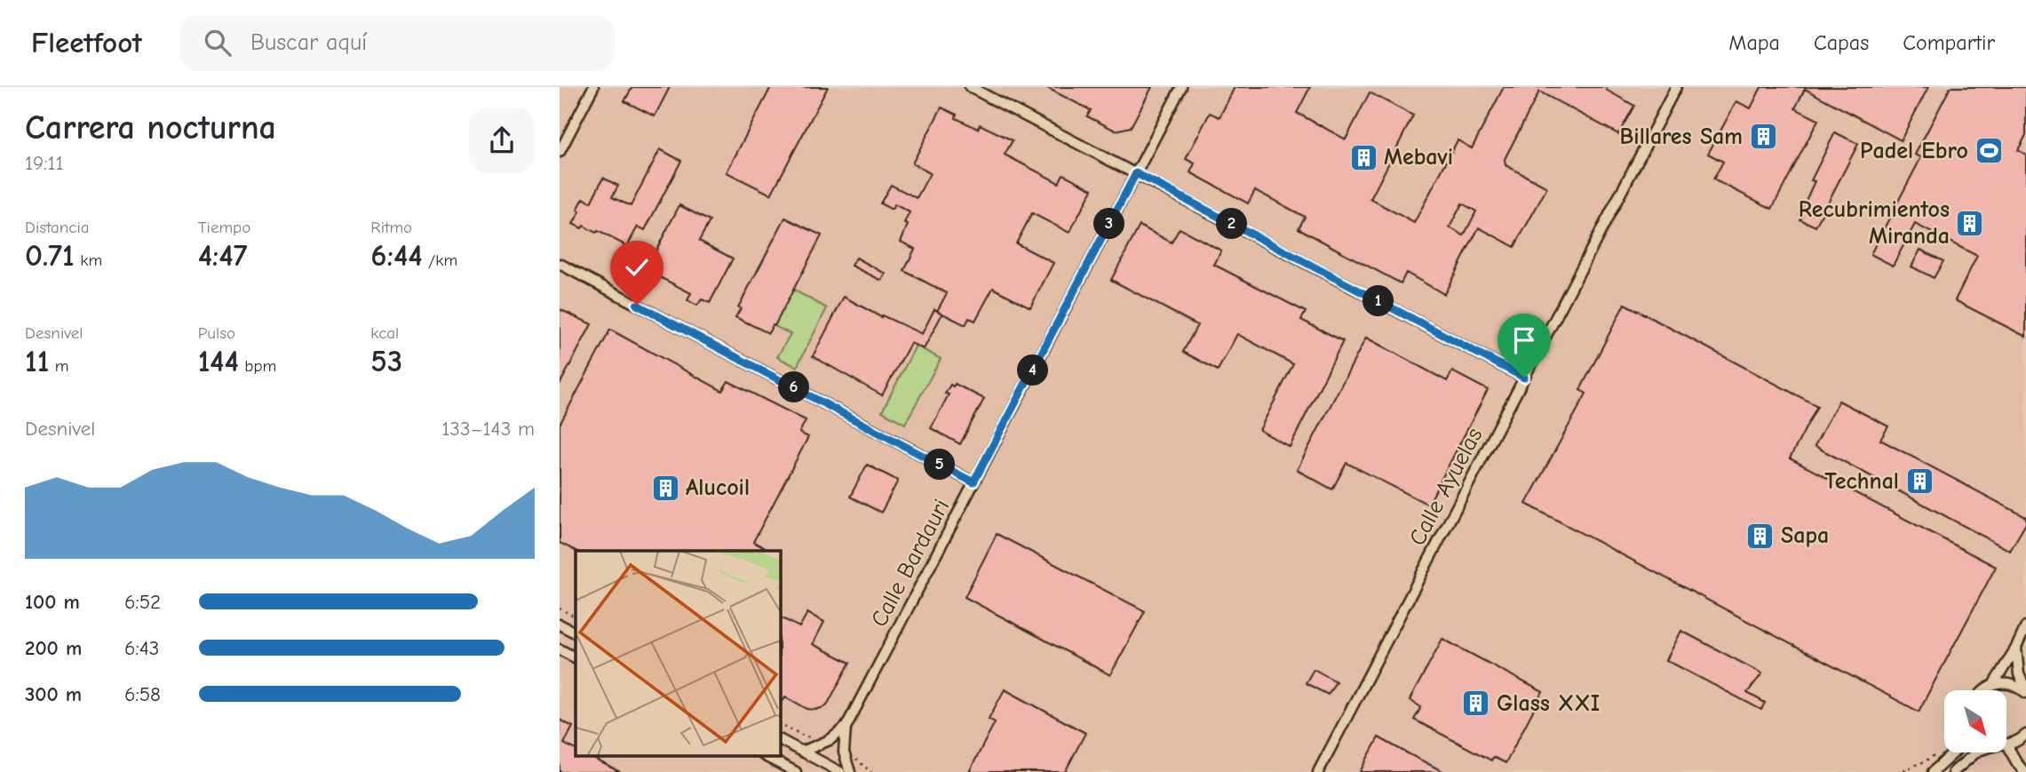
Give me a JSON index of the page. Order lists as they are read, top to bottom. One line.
{"streets":{"street":["Calle Ayuelas","Calle Bardauri"]},"places":{"building":["Billares Sam","Mebavi","Recubrimientos Miranda","Technal","Alucoil","Sapa","Glass XXI"],"sports":["Padel Ebro"]},"north":"bottom right","page":{"header":"Fleetfoot","search":"Buscar aquí","nav":["Mapa","Capas","Compartir"],"heading":["Carrera nocturna","19:11"],"stats":[["Distancia","0.71 km"],["Tiempo","4:47"],["Ritmo","6:44 /km"],["Desnivel","11 m"],["Pulso","144 bpm"],["kcal","53"]],"pins":["2","3","1","4","6","5"],"chart":["Desnivel","133–143 m"],"list":[{"name":"100 m","note":"6:52"},{"name":"200 m","note":"6:43"},{"name":"300 m","note":"6:58"}]}}
